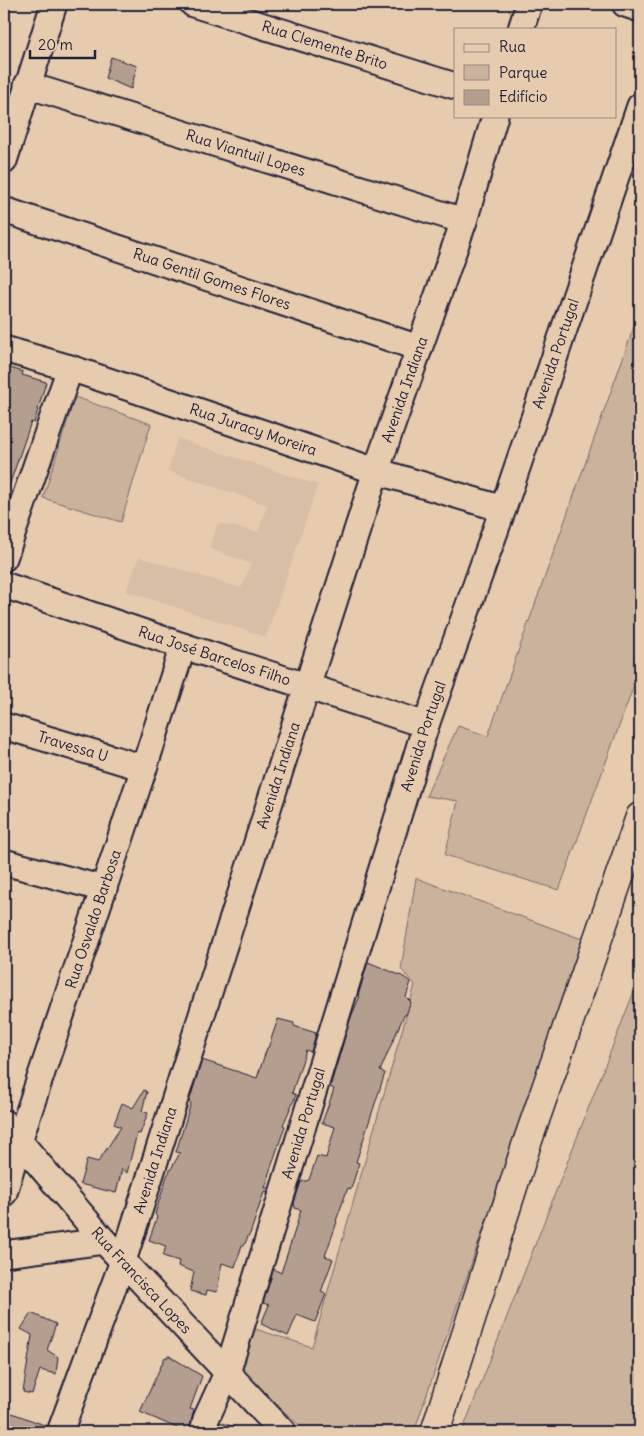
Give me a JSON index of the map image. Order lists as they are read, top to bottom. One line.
{"streets":{"street":["Rua Clemente Brito","Rua Viantuil Lopes","Rua Gentil Gomes Flores","Avenida Portugal","Avenida Indiana","Rua Juracy Moreira","Rua José Barcelos Filho","Travessa U","Rua Osvaldo Barbosa","Rua Francisca Lopes"]},"crossings":[["Rua Viantuil Lopes","Avenida Indiana"],["Rua Gentil Gomes Flores","Avenida Indiana"],["Avenida Portugal","Rua Juracy Moreira"],["Avenida Portugal","Rua José Barcelos Filho"],["Avenida Portugal","Rua Francisca Lopes"],["Avenida Indiana","Rua Juracy Moreira"],["Avenida Indiana","Rua José Barcelos Filho"],["Avenida Indiana","Rua Francisca Lopes"],["Rua José Barcelos Filho","Rua Osvaldo Barbosa"],["Travessa U","Rua Osvaldo Barbosa"],["Rua Osvaldo Barbosa","Rua Francisca Lopes"]],"legend":["Rua","Parque","Edifício"],"scale_bar":"20 m"}
